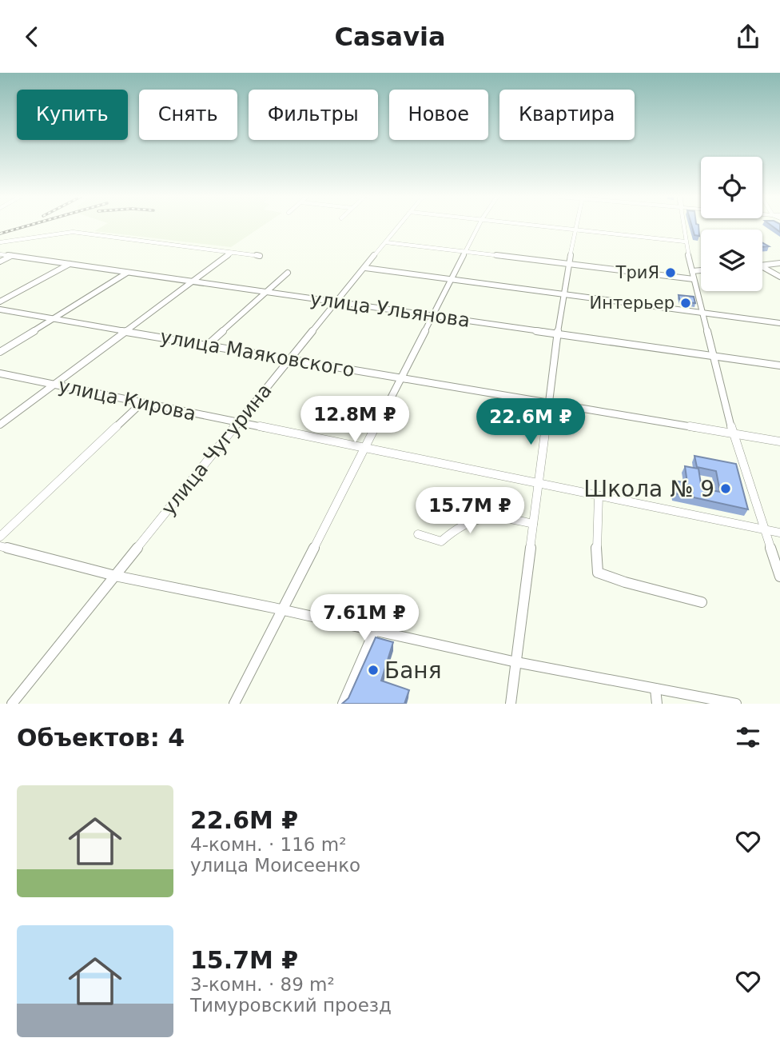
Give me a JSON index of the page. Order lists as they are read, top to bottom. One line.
{"streets":{"street":["улица Ульянова","улица Маяковского","улица Кирова","улица Чугурина"]},"crossings":[["улица Ульянова","улица Чугурина"],["улица Маяковского","улица Чугурина"],["улица Кирова","улица Чугурина"]],"places":["ТриЯ","Интерьер","Школа № 9","Баня"],"page":{"header":"Casavia","chip":["Купить","Снять","Фильтры","Новое","Квартира"],"price":["12.8M ₽","22.6M ₽","15.7M ₽","7.61M ₽"],"heading":"Объектов: 4","list":[{"name":"22.6M ₽","note":"4-комн. · 116 m² · улица Моисеенко"},{"name":"15.7M ₽","note":"3-комн. · 89 m² · Тимуровский проезд"}]}}
